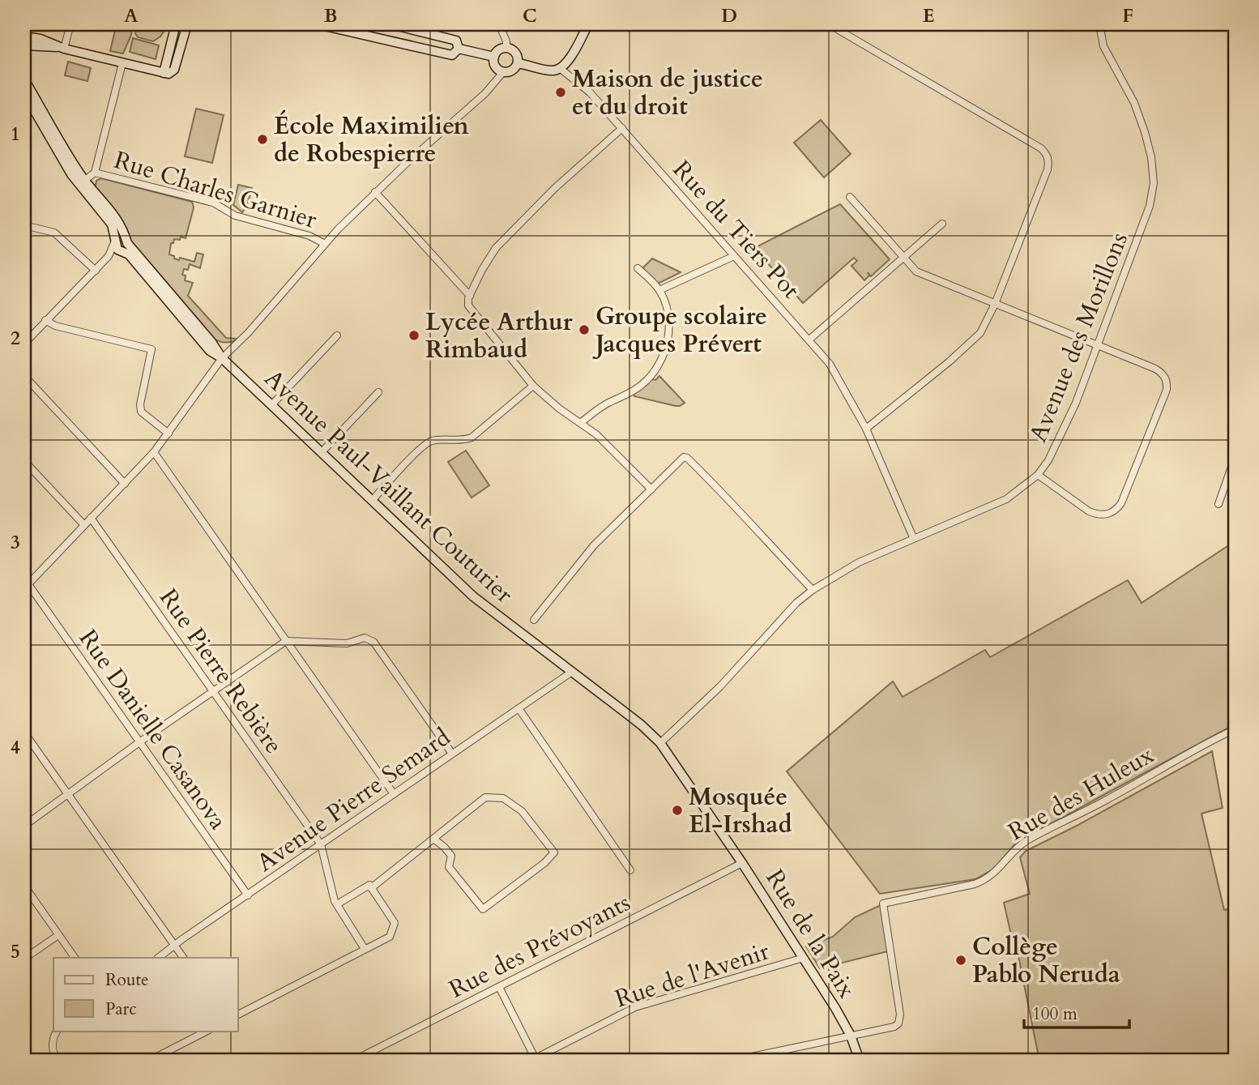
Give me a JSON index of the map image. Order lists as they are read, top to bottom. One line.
{"streets":{"street":["Rue Charles Garnier","Rue du Tiers Pot","Avenue des Morillons","Avenue Paul-Vaillant Couturier","Rue Pierre Rebière","Rue Danielle Casanova","Rue des Huleux","Avenue Pierre Semard","Rue de la Paix","Rue des Prévoyants","Rue de l'Avenir"]},"crossings":[["Rue du Tiers Pot","Avenue des Morillons"],["Avenue des Morillons","Avenue Paul-Vaillant Couturier"],["Avenue Paul-Vaillant Couturier","Avenue Pierre Semard"],["Avenue Paul-Vaillant Couturier","Rue de la Paix"],["Rue Pierre Rebière","Avenue Pierre Semard"],["Rue Danielle Casanova","Avenue Pierre Semard"],["Rue des Huleux","Rue de la Paix"],["Rue de la Paix","Rue des Prévoyants"],["Rue de la Paix","Rue de l'Avenir"]],"places":["Maison de justice et du droit","École Maximilien de Robespierre","Groupe scolaire Jacques Prévert","Lycée Arthur Rimbaud","Mosquée El-Irshad","Collège Pablo Neruda"],"legend":["Route","Parc"],"scale_bar":"100 m","grid":{"columns":["A","B","C","D","E","F"],"rows":["1","2","3","4","5"]}}
